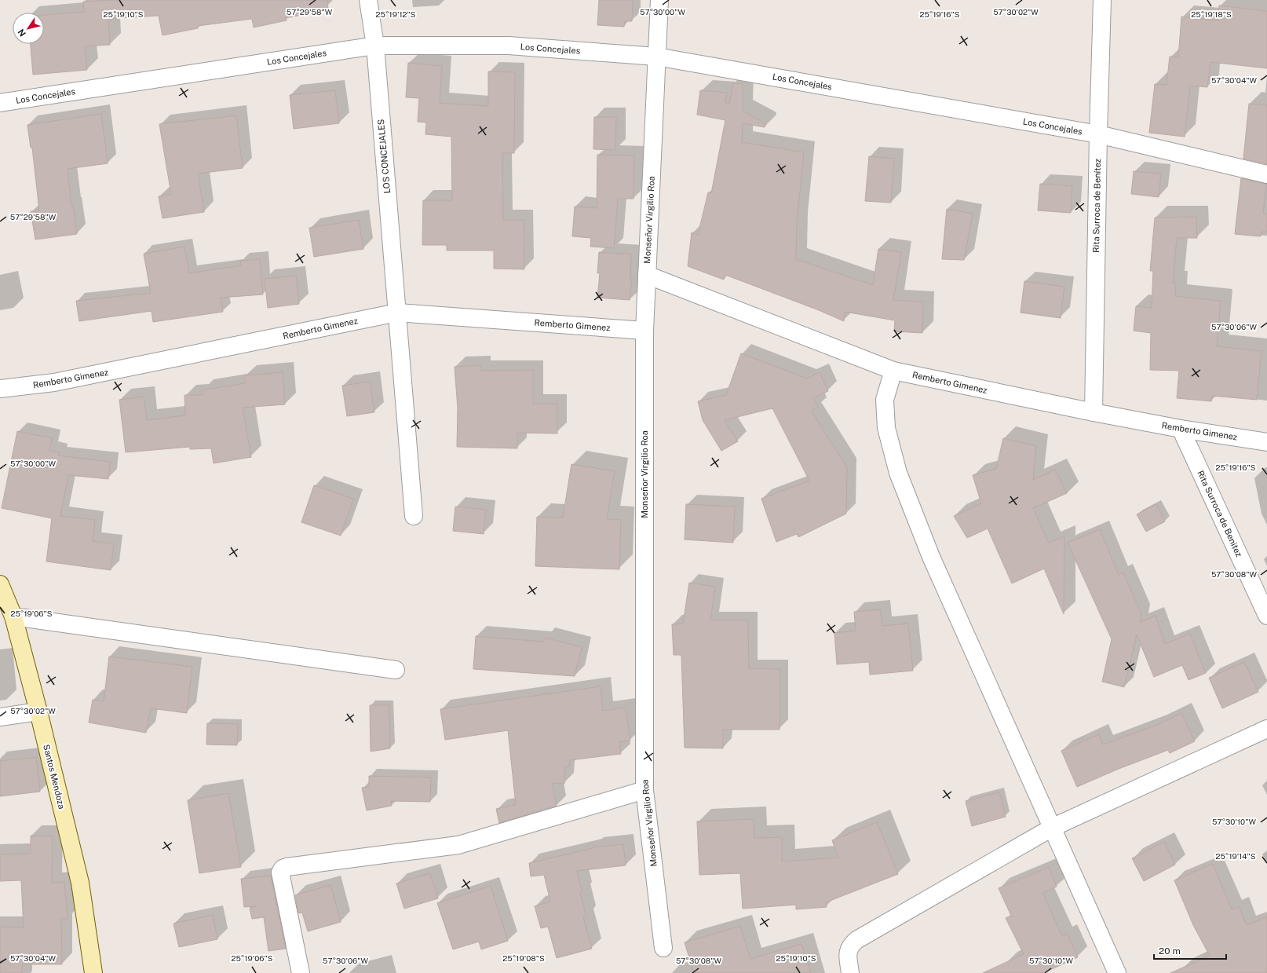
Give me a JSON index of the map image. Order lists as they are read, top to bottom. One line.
{"streets":{"street":["Los Concejales","LOS CONCEJALES","Rita Surroca de Benítez","Monseñor Virgilio Roa","Remberto Gimenez","Rita Surroca de Benitez","Santos Mendoza"]},"crossings":[["Los Concejales","LOS CONCEJALES"],["Los Concejales","Rita Surroca de Benítez"],["Los Concejales","Monseñor Virgilio Roa"],["LOS CONCEJALES","Remberto Gimenez"],["Rita Surroca de Benítez","Remberto Gimenez"],["Monseñor Virgilio Roa","Remberto Gimenez"],["Remberto Gimenez","Rita Surroca de Benitez"]],"scale_bar":"20 m","north":"bottom left","coordinates":["57°29'58\"W","57°30'00\"W","57°30'02\"W","25°19'10\"S","25°19'12\"S","25°19'16\"S","25°19'18\"S","57°30'04\"W","57°30'06\"W","57°30'08\"W","25°19'06\"S","57°30'10\"W","25°19'14\"S","25°19'08\"S"]}
